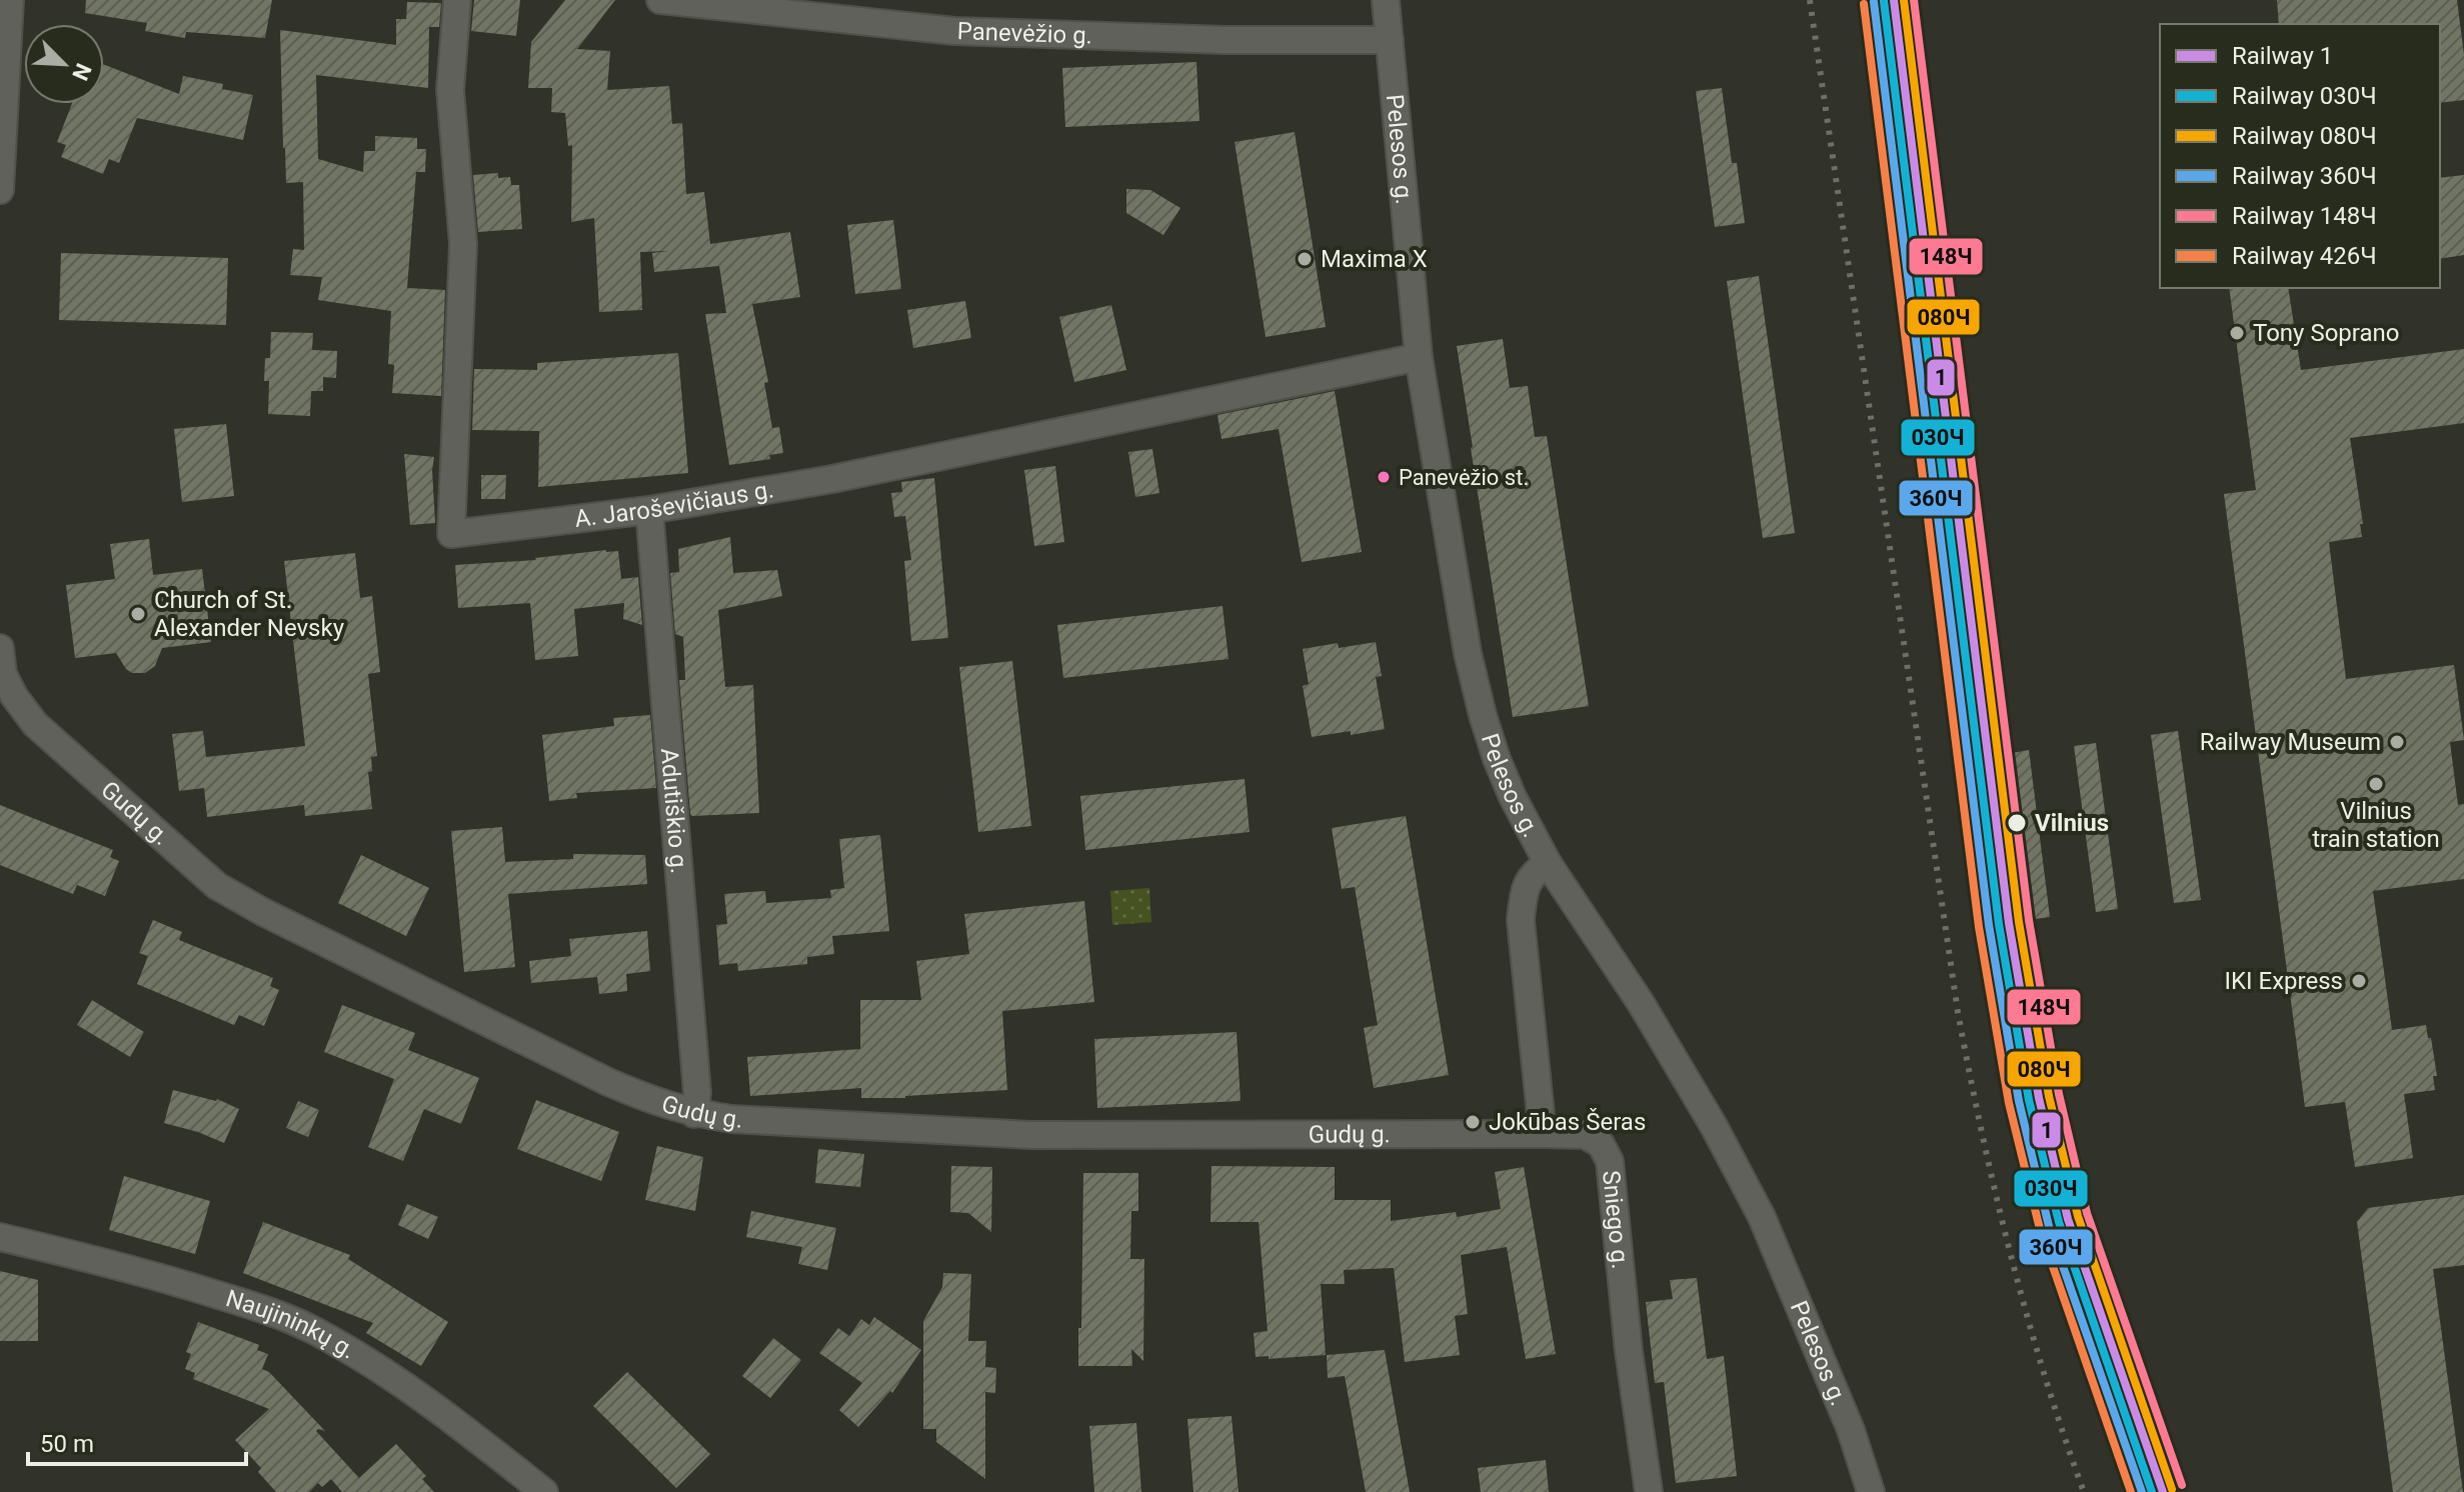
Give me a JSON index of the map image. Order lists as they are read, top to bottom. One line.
{"streets":{"street":["Panevėžio g.","Pelesos g.","A. Jaroševičiaus g.","Adutiškio g.","Gudų g.","Sniego g.","Naujininkų g."]},"crossings":[["Panevėžio g.","Pelesos g."],["Pelesos g.","A. Jaroševičiaus g."],["A. Jaroševičiaus g.","Adutiškio g."],["Adutiškio g.","Gudų g."],["Gudų g.","Sniego g."]],"places":["Maxima X","Tony Soprano","Panevėžio st.","Church of St. Alexander Nevsky","Railway Museum","Vilnius train station","Vilnius","IKI Express","Jokūbas Šeras"],"lines":["rail line 1","rail line 080Ч","rail line 148Ч","rail line 030Ч","rail line 360Ч","rail line 426Ч"],"legend":["Railway 1","Railway 030Ч","Railway 080Ч","Railway 360Ч","Railway 148Ч","Railway 426Ч"],"scale_bar":"50 m","north":"bottom right"}
